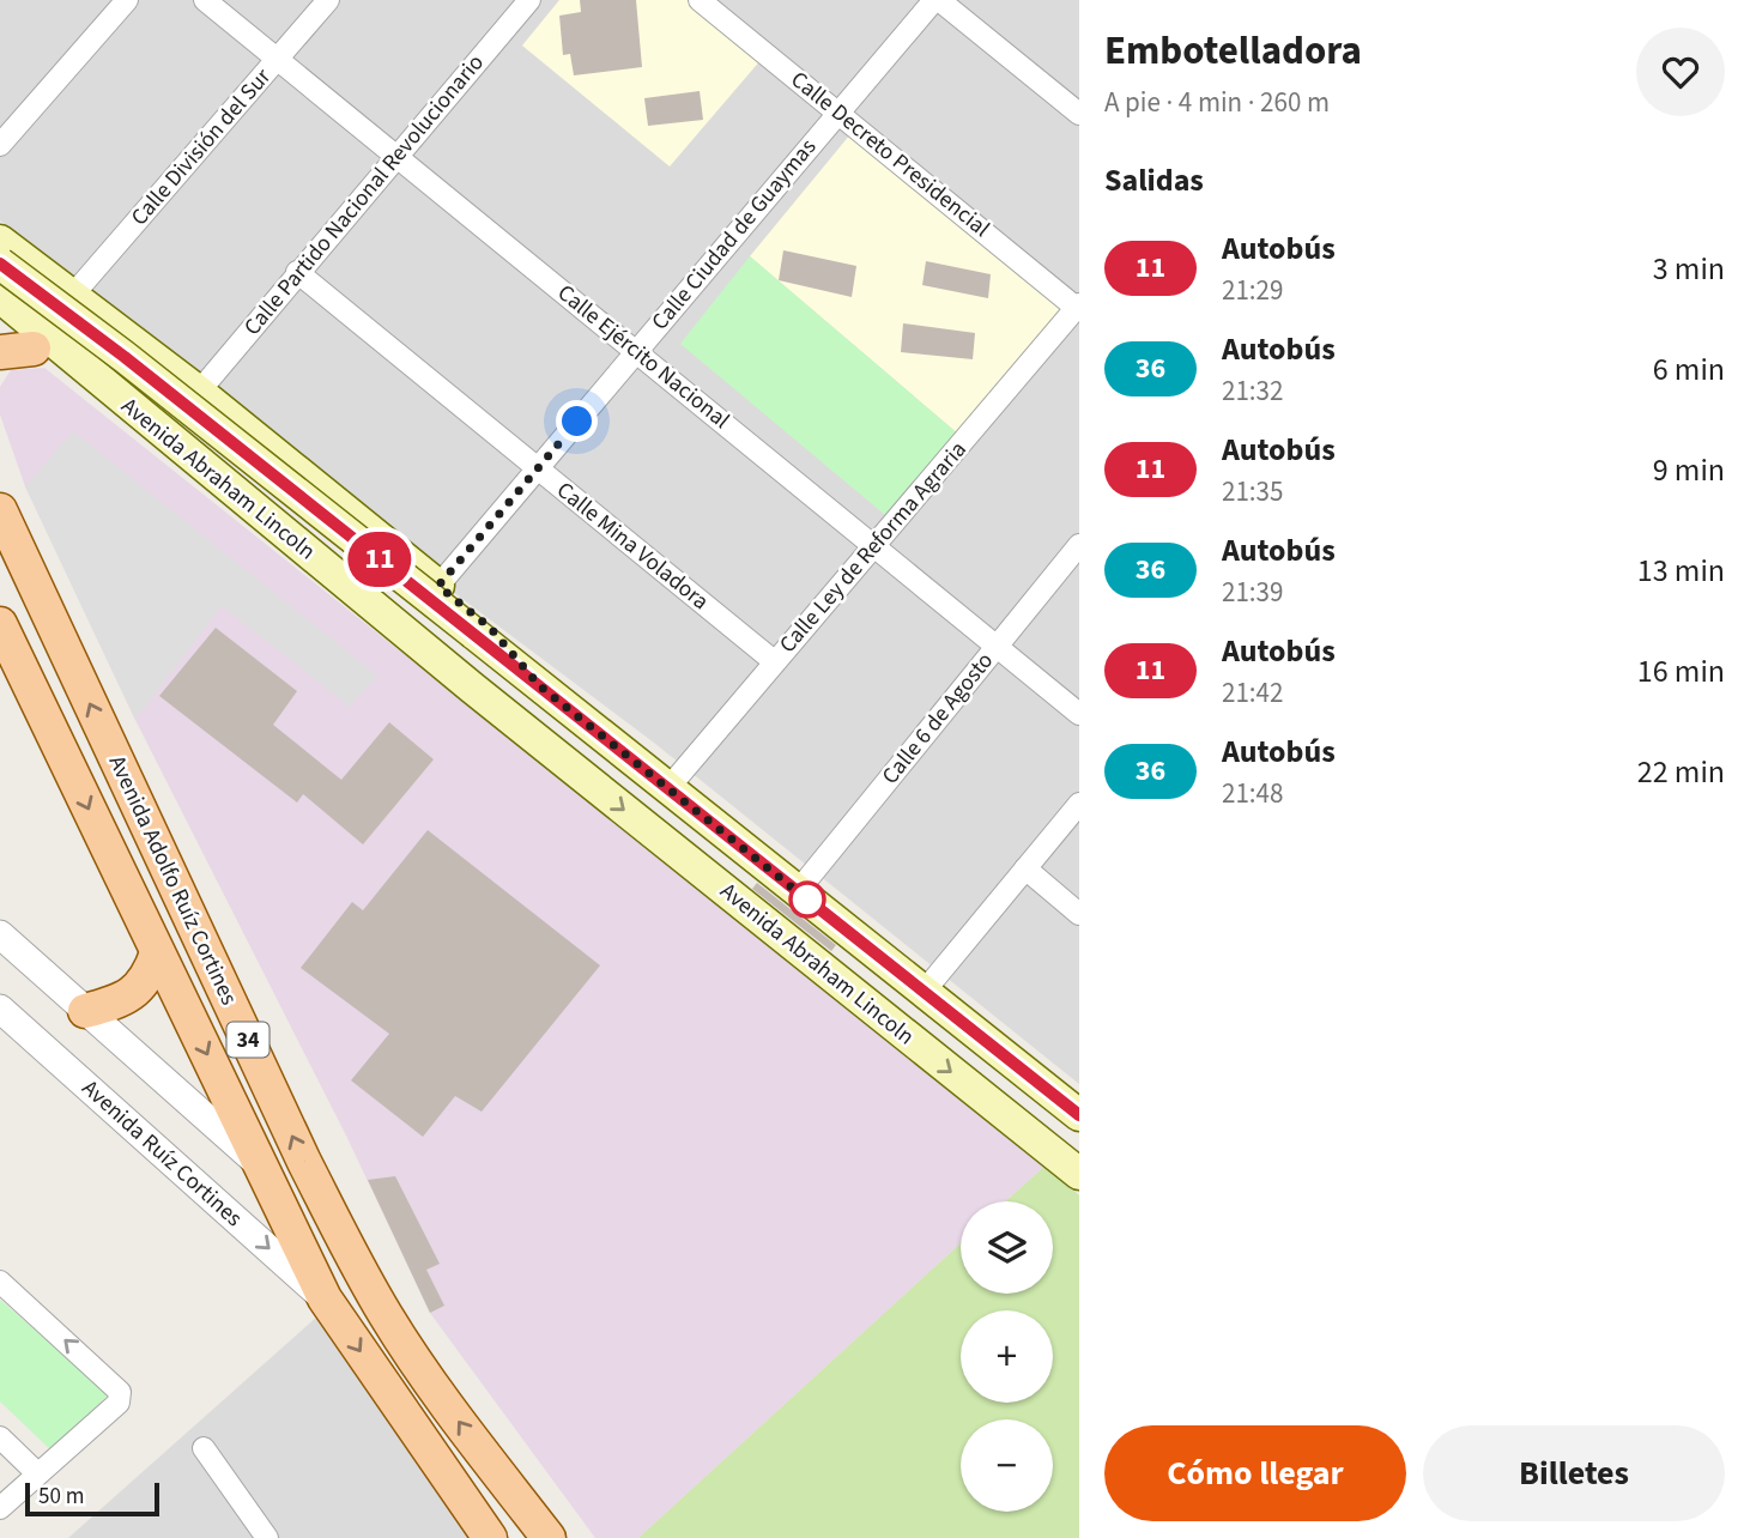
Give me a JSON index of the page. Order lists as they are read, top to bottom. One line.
{"streets":{"main road":["Avenida Abraham Lincoln","Avenida Adolfo Ruíz Cortines","34"],"street":["Calle División del Sur","Calle Decreto Presidencial","Calle Partido Nacional Revolucionario","Calle Ciudad de Guaymas","Calle Ejército Nacional","Calle Mina Voladora","Calle Ley de Reforma Agraria","Calle 6 de Agosto","Avenida Ruíz Cortines"]},"crossings":[["Calle División del Sur","Calle Ejército Nacional"],["Calle Decreto Presidencial","Calle Ciudad de Guaymas"],["Calle Decreto Presidencial","Calle Ley de Reforma Agraria"],["Calle Partido Nacional Revolucionario","Calle Ejército Nacional"],["Calle Partido Nacional Revolucionario","Calle Mina Voladora"],["Calle Ciudad de Guaymas","Calle Ejército Nacional"],["Calle Ciudad de Guaymas","Calle Mina Voladora"],["Calle Ejército Nacional","Calle Ley de Reforma Agraria"],["Calle Ejército Nacional","Calle 6 de Agosto"],["Calle Mina Voladora","Calle Ley de Reforma Agraria"],["Avenida Adolfo Ruíz Cortines","Avenida Ruíz Cortines"]],"lines":["bus line 11"],"scale_bar":"50 m","page":{"on_map":"11","heading":[["Embotelladora","A pie · 4 min · 260 m"],"Salidas"],"list":[{"mark":"11","name":"Autobús","note":"21:29","value":"3 min"},{"mark":"36","name":"Autobús","note":"21:32","value":"6 min"},{"mark":"11","name":"Autobús","note":"21:35","value":"9 min"},{"mark":"36","name":"Autobús","note":"21:39","value":"13 min"},{"mark":"11","name":"Autobús","note":"21:42","value":"16 min"},{"mark":"36","name":"Autobús","note":"21:48","value":"22 min"}],"map_buttons":["+","−"],"buttons":["Cómo llegar","Billetes"],"scale":"50 m"}}
